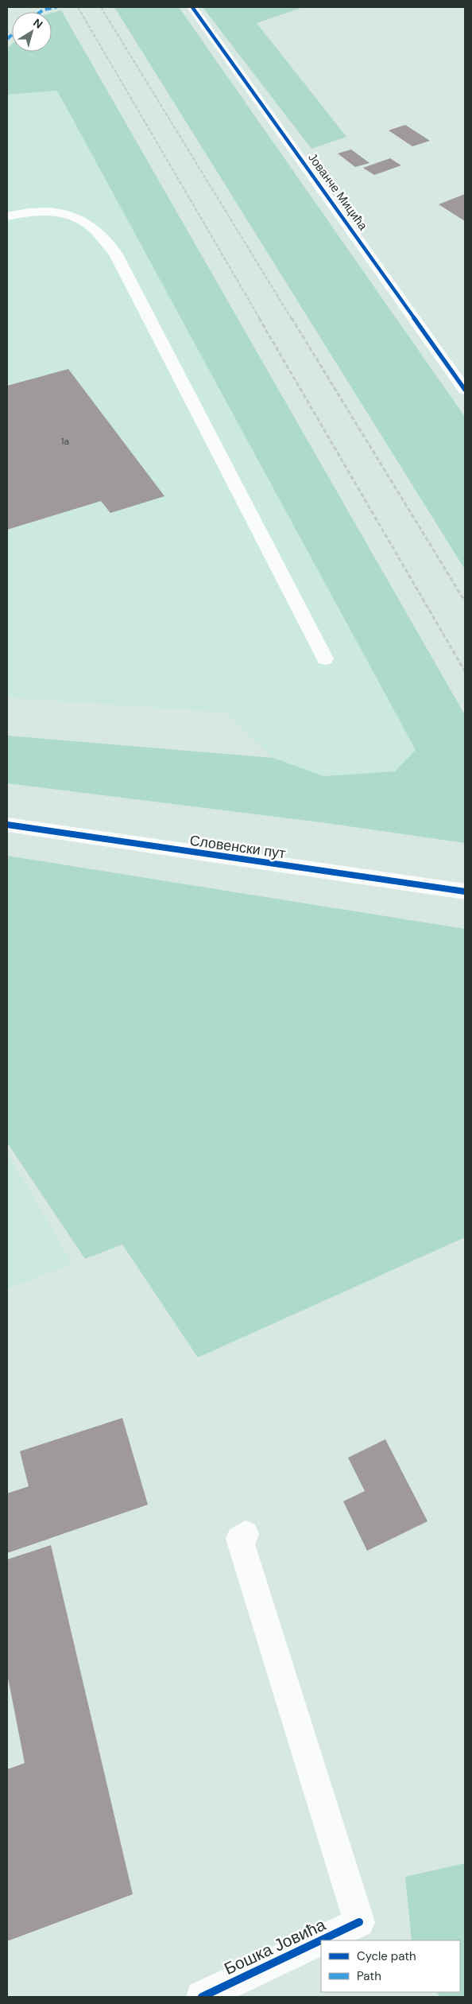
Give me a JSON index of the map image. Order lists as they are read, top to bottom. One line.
{"streets":{"street":["Јованче Мицића","Словенски пут","Бошка Јовића"]},"house_numbers":["1a"],"legend":["Cycle path","Path"],"north":"top right"}
